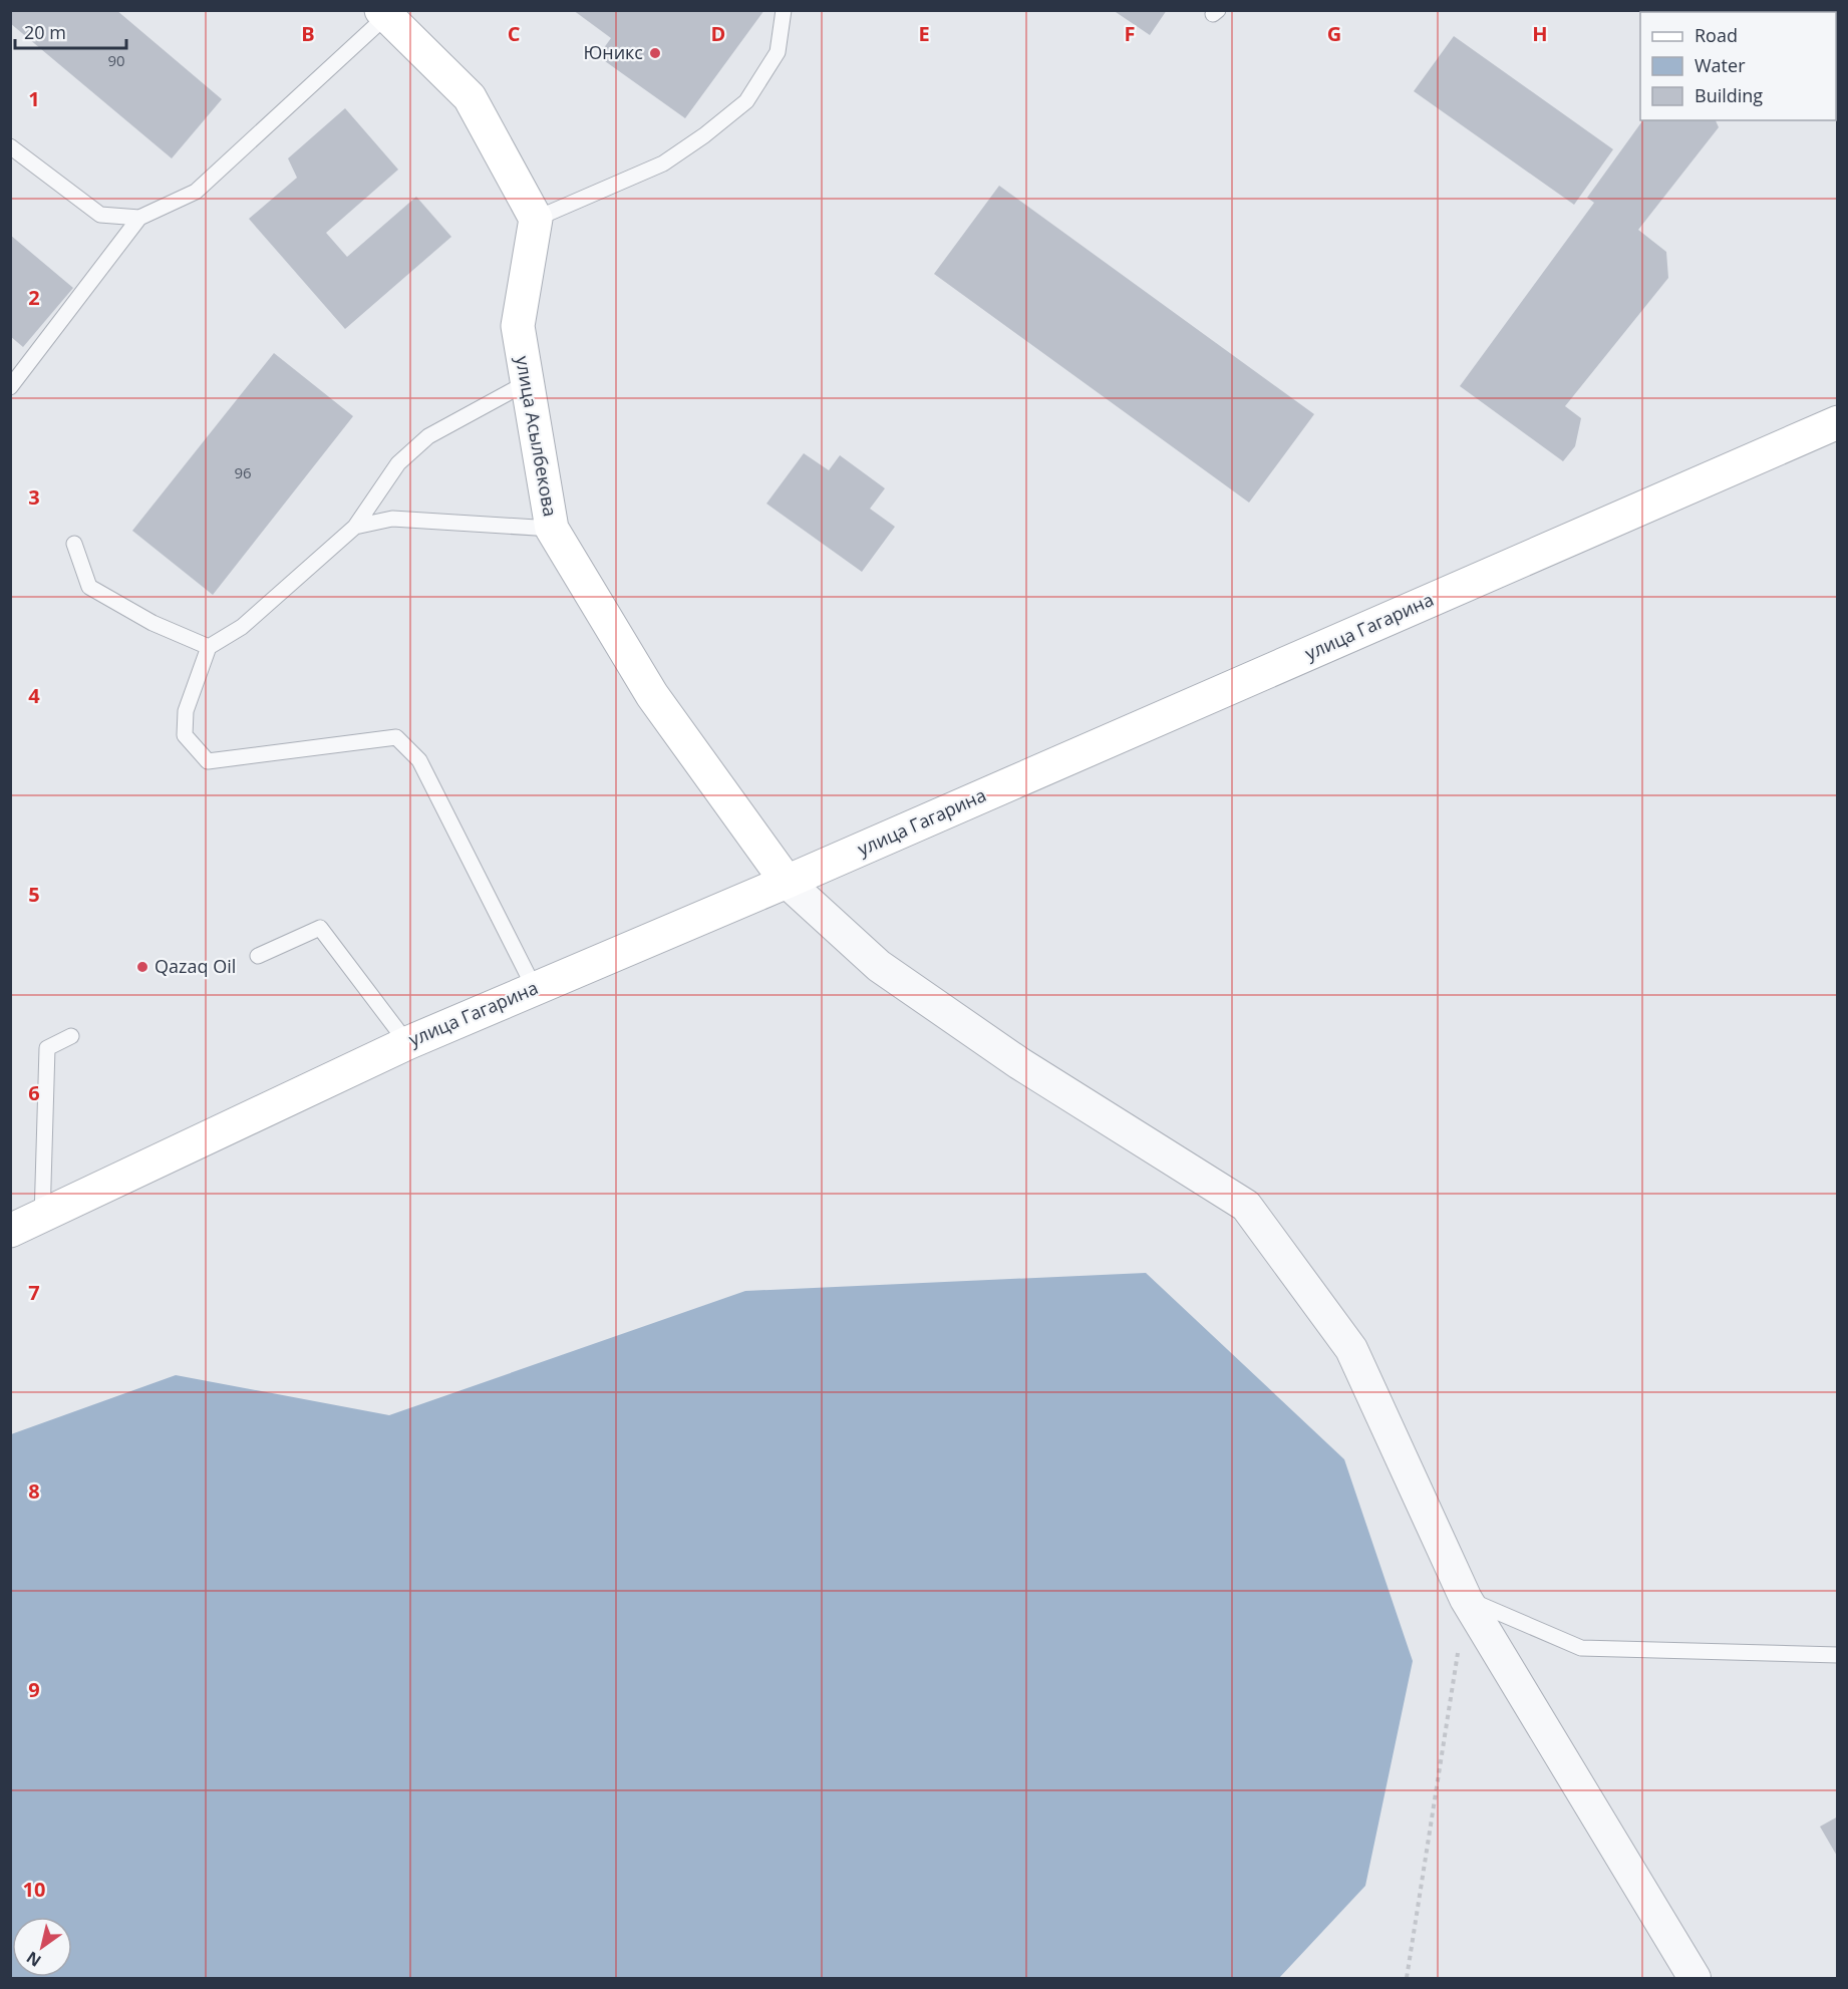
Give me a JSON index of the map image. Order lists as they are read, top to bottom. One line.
{"streets":{"main road":["улица Асылбекова","улица Гагарина"]},"crossings":[["улица Асылбекова","улица Гагарина"]],"places":["Юникс","Qazaq Oil"],"house_numbers":["90","96"],"legend":["Road","Water","Building"],"scale_bar":"20 m","north":"bottom left","grid":{"columns":["B","C","D","E","F","G","H"],"rows":["1","2","3","4","5","6","7","8","9","10"]}}
